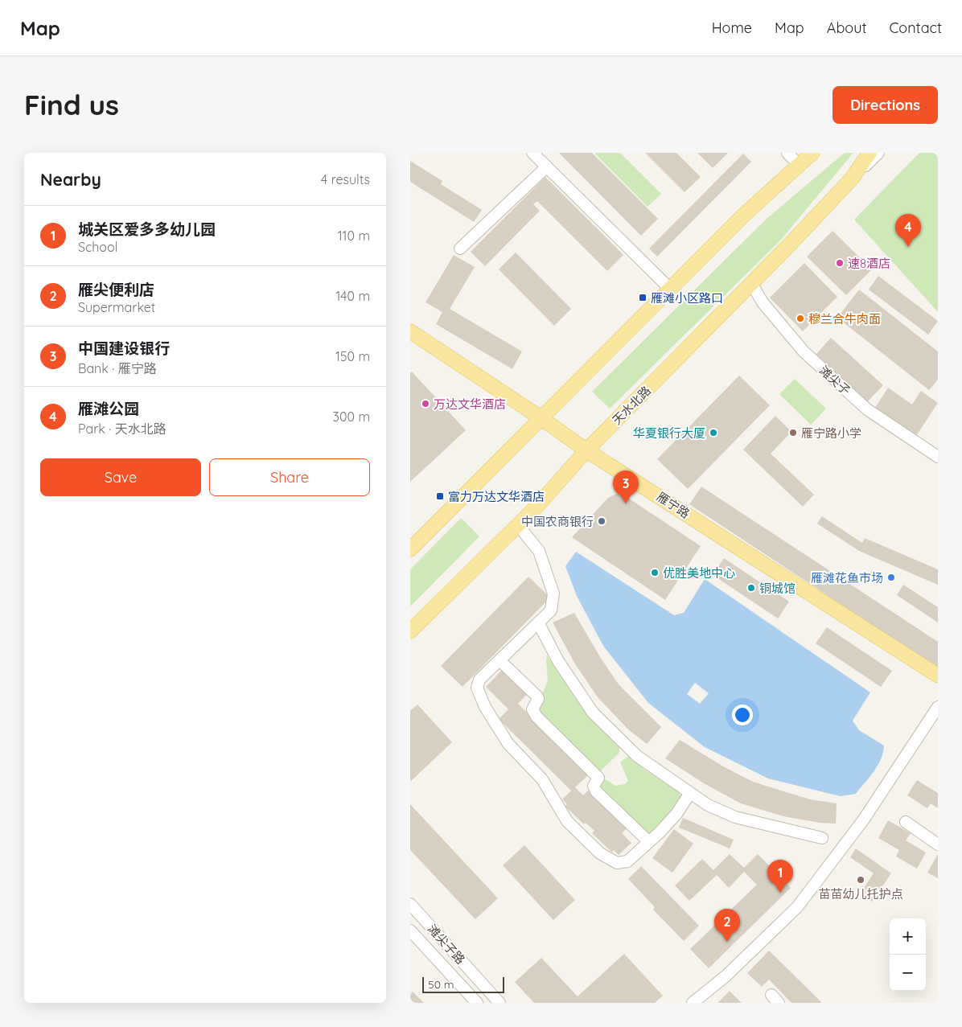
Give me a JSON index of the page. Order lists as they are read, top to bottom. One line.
{"streets":{"main road":["天水北路","雁宁路"],"street":["滩尖子","滩尖子路"]},"crossings":[["滩尖子","天水北路"],["天水北路","雁宁路"]],"places":{"other":["速8酒店","穆兰合牛肉面","万达文华酒店","华夏银行大厦","雁宁路小学","中国农商银行","优胜美地中心","雁滩花鱼市场","铜城馆","苗苗幼儿托护点"],"transit":["雁滩小区路口","富力万达文华酒店"]},"scale_bar":"50 m","page":{"header":"Map","nav":["Home","Map","About","Contact"],"buttons":["Directions",["Save","Share"]],"title":"Find us","heading":["Nearby","4 results"],"list":[{"mark":"1","name":"城关区爱多多幼儿园","note":"School","value":"110 m"},{"mark":"2","name":"雁尖便利店","note":"Supermarket","value":"140 m"},{"mark":"3","name":"中国建设银行","note":"Bank · 雁宁路","value":"150 m"},{"mark":"4","name":"雁滩公园","note":"Park · 天水北路","value":"300 m"}],"pins":["4","3","1","2"],"map_buttons":["+","−"],"scale":"50 m"}}
